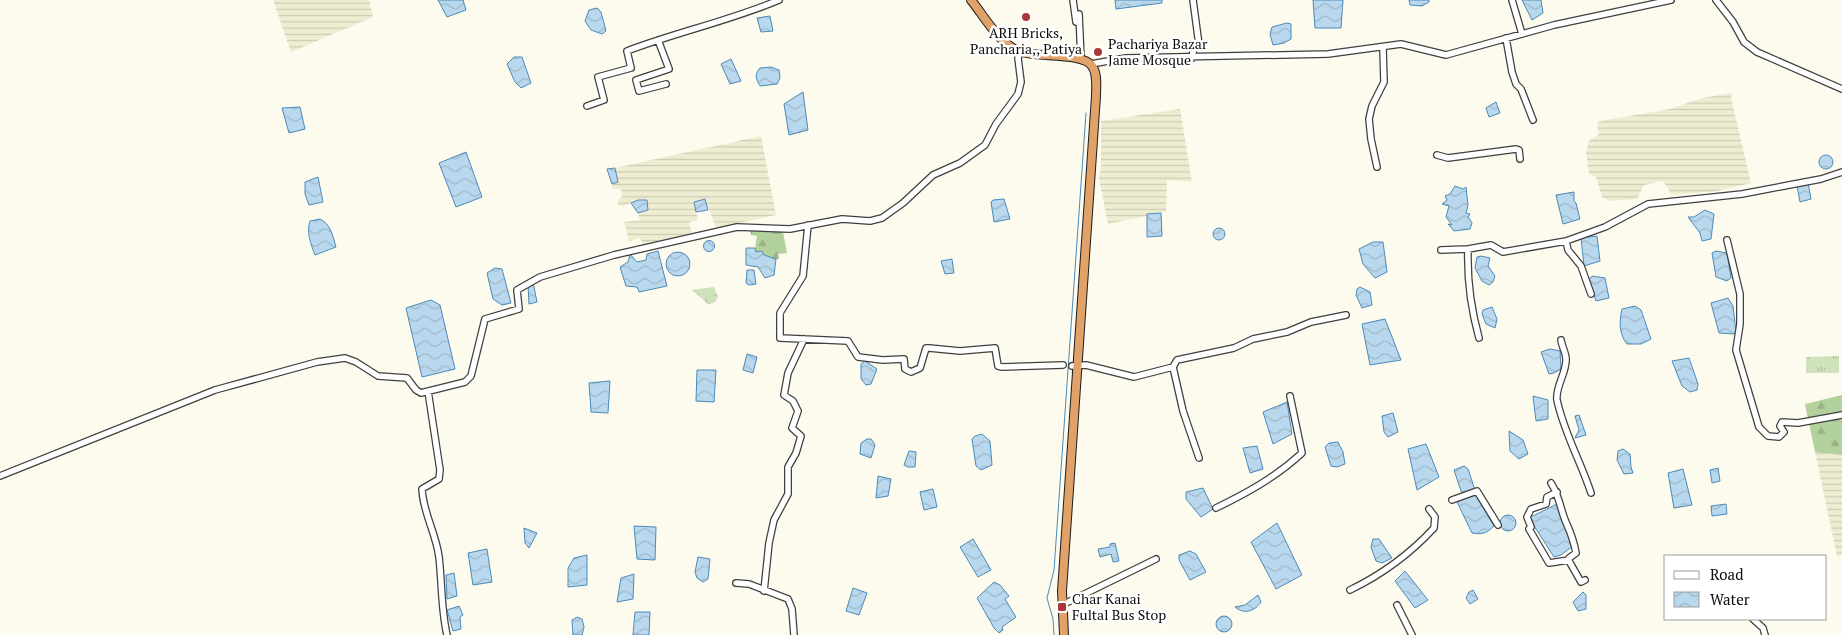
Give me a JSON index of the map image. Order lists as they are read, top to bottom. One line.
{"places":{"other":["ARH Bricks, Pancharia,, Patiya","Pachariya Bazar Jame Mosque"],"transit":["Char Kanai Fultal Bus Stop"]},"legend":["Road","Water"]}
